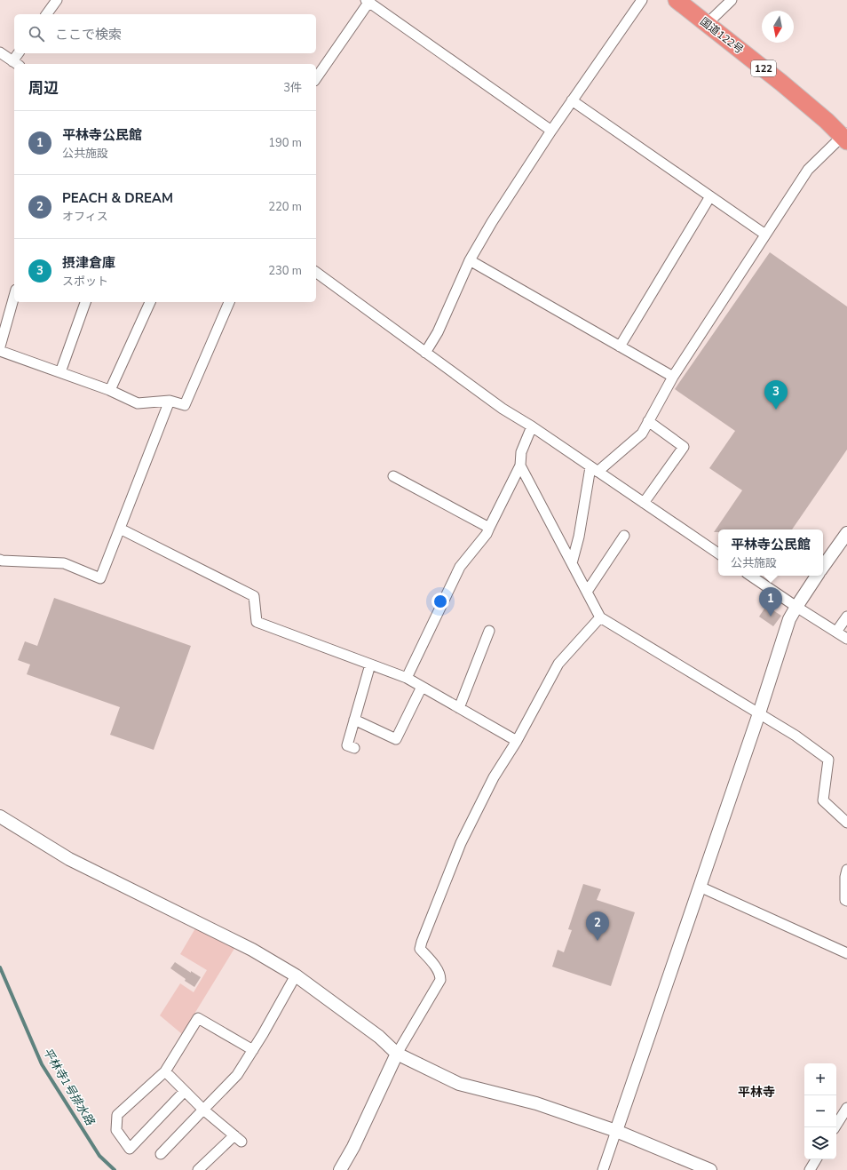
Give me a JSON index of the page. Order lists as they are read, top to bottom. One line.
{"streets":{"highway":["国道122号","122"]},"districts":["平林寺"],"water":["平林寺1号排水路"],"north":"bottom","page":{"search":"ここで検索","heading":["周辺","3件"],"list":[{"mark":"1","name":"平林寺公民館","note":"公共施設","value":"190 m"},{"mark":"2","name":"PEACH & DREAM","note":"オフィス","value":"220 m"},{"mark":"3","name":"摂津倉庫","note":"スポット","value":"230 m"}],"pins":["3","1","2"],"popup":["平林寺公民館","公共施設"],"map_buttons":["+","−"]}}
